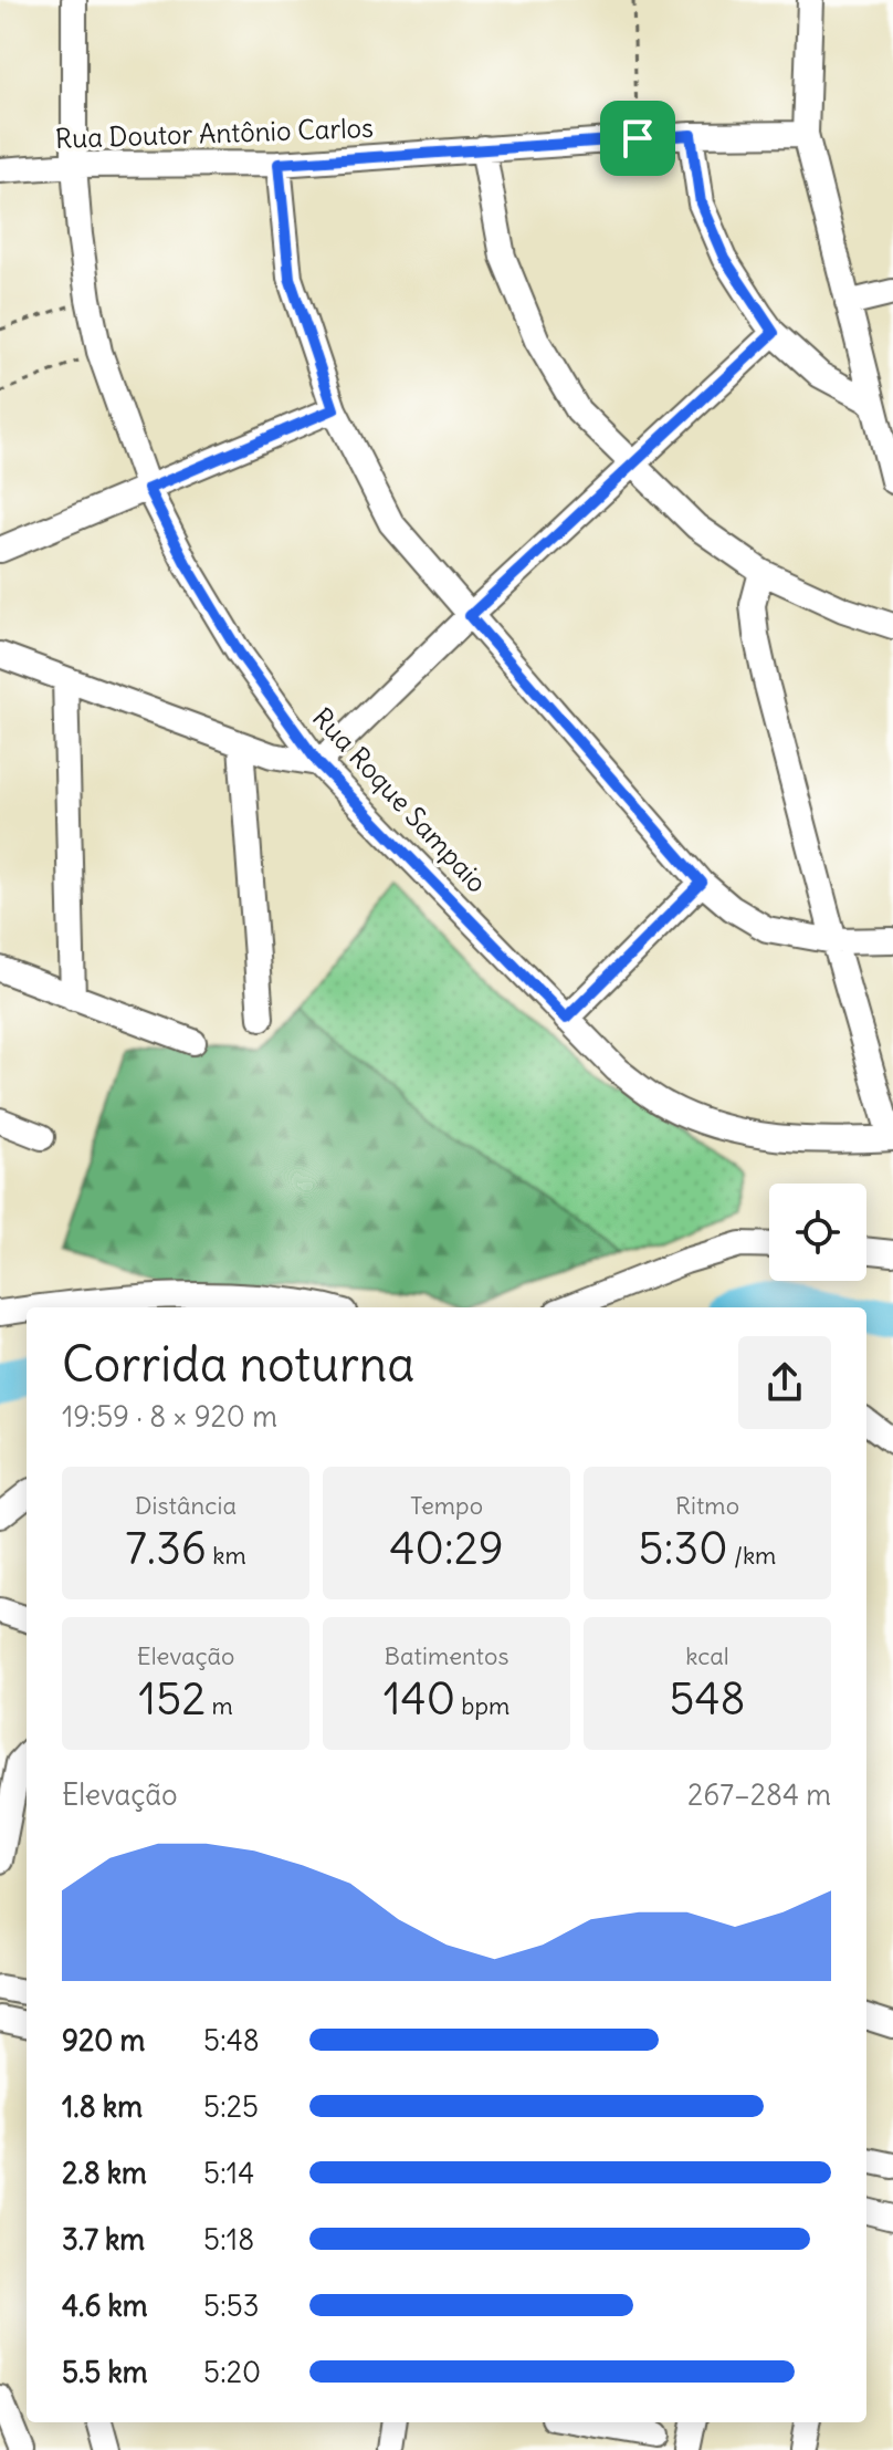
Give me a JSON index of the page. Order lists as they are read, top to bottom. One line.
{"streets":{"street":["Rua Doutor Antônio Carlos","Rua Roque Sampaio"]},"crossings":[["Rua Doutor Antônio Carlos","Rua Roque Sampaio"]],"page":{"heading":["Corrida noturna","19:59 · 8 × 920 m"],"stats":[["Distância","7.36 km"],["Tempo","40:29"],["Ritmo","5:30 /km"],["Elevação","152 m"],["Batimentos","140 bpm"],["kcal","548"]],"chart":["Elevação","267–284 m"],"list":[{"name":"920 m","note":"5:48"},{"name":"1.8 km","note":"5:25"},{"name":"2.8 km","note":"5:14"},{"name":"3.7 km","note":"5:18"},{"name":"4.6 km","note":"5:53"},{"name":"5.5 km","note":"5:20"}]}}
